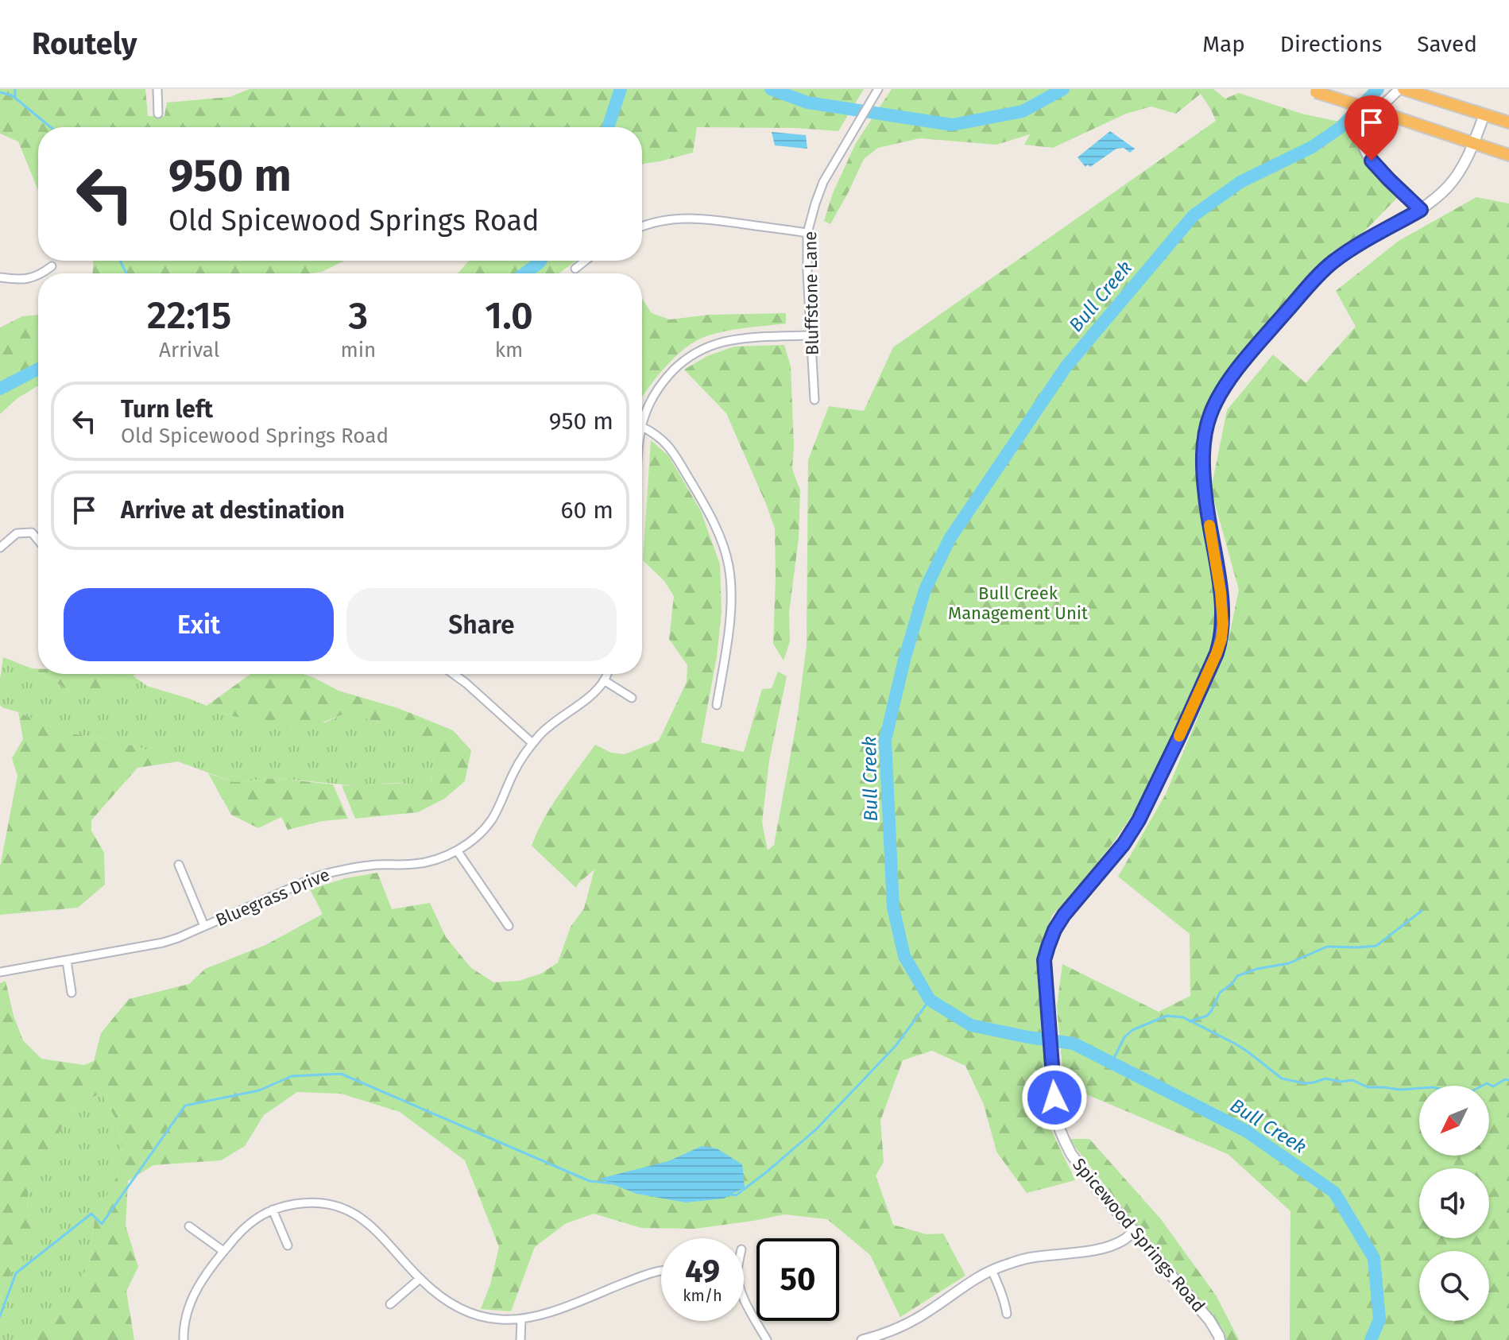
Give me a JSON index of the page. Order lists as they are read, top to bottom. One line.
{"streets":{"main road":["Spicewood Springs Road"],"street":["Bluffstone Lane","Bluegrass Drive"]},"water":["Bull Creek"],"parks":["Bull Creek Management Unit"],"north":"bottom left","page":{"header":"Routely","nav":["Map","Directions","Saved"],"turn":["950 m","Old Spicewood Springs Road"],"eta":["22:15","Arrival","3","min","1.0","km"],"list":[{"name":"Turn left","note":"Old Spicewood Springs Road","value":"950 m"},{"name":"Arrive at destination","value":"60 m"}],"buttons":["Exit","Share"],"speed":"49 km/h","limit":"50"}}
